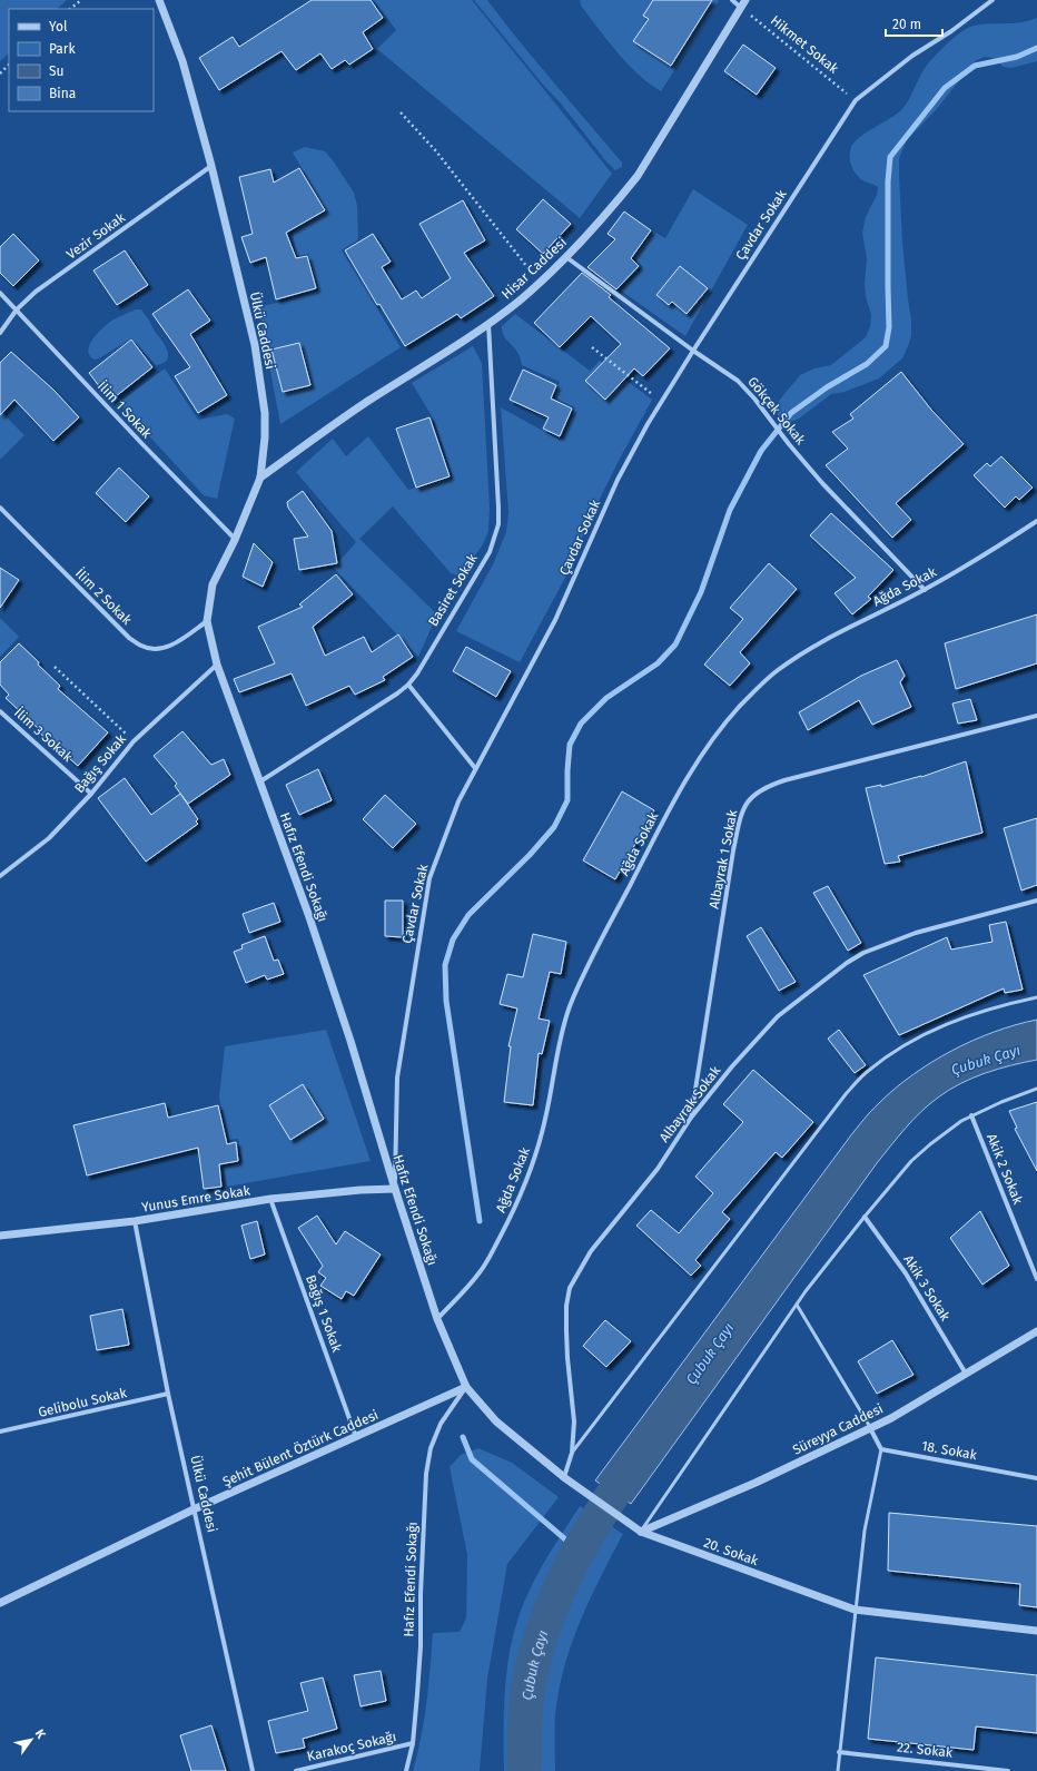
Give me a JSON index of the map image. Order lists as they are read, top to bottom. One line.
{"streets":{"street":["Çavdar Sokak","Vezir Sokak","Hisar Caddesi","Ülkü Caddesi","İlim 1 Sokak","Gökçek Sokak","Ağda Sokak","Basiret Sokak","İlim 2 Sokak","İlim 3 Sokak","Bağış Sokak","Albayrak 1 Sokak","Hafız Efendi Sokağı","Albayrak Sokak","Akik 2 Sokak","Yunus Emre Sokak","Akik 3 Sokak","Bağış 1 Sokak","Gelibolu Sokak","Süreyya Caddesi","Şehit Bülent Öztürk Caddesi","18. Sokak","20. Sokak","Karakoç Sokağı","22. Sokak"],"path":["Hikmet Sokak"]},"crossings":[["Hikmet Sokak","Çavdar Sokak"],["Hikmet Sokak","Hisar Caddesi"],["Çavdar Sokak","Gökçek Sokak"],["Çavdar Sokak","Hafız Efendi Sokağı"],["Çavdar Sokak","Yunus Emre Sokak"],["Vezir Sokak","Ülkü Caddesi"],["Vezir Sokak","İlim 1 Sokak"],["Hisar Caddesi","Ülkü Caddesi"],["Hisar Caddesi","Gökçek Sokak"],["Hisar Caddesi","Basiret Sokak"],["Ülkü Caddesi","İlim 1 Sokak"],["Ülkü Caddesi","İlim 2 Sokak"],["Ülkü Caddesi","Bağış Sokak"],["Ülkü Caddesi","Hafız Efendi Sokağı"],["Ülkü Caddesi","Yunus Emre Sokak"],["Ülkü Caddesi","Gelibolu Sokak"],["Ülkü Caddesi","Şehit Bülent Öztürk Caddesi"],["Gökçek Sokak","Ağda Sokak"],["Ağda Sokak","Hafız Efendi Sokağı"],["Basiret Sokak","Hafız Efendi Sokağı"],["İlim 3 Sokak","Bağış Sokak"],["Bağış Sokak","Hafız Efendi Sokağı"],["Albayrak 1 Sokak","Albayrak Sokak"],["Hafız Efendi Sokağı","Yunus Emre Sokak"],["Hafız Efendi Sokağı","Şehit Bülent Öztürk Caddesi"],["Hafız Efendi Sokağı","20. Sokak"],["Hafız Efendi Sokağı","Karakoç Sokağı"],["Albayrak Sokak","20. Sokak"],["Yunus Emre Sokak","Bağış 1 Sokak"],["Akik 3 Sokak","Süreyya Caddesi"],["Bağış 1 Sokak","Şehit Bülent Öztürk Caddesi"],["Süreyya Caddesi","20. Sokak"],["Şehit Bülent Öztürk Caddesi","20. Sokak"]],"water":["Çubuk Çayı"],"legend":["Yol","Park","Su","Bina"],"scale_bar":"20 m","north":"top right"}
